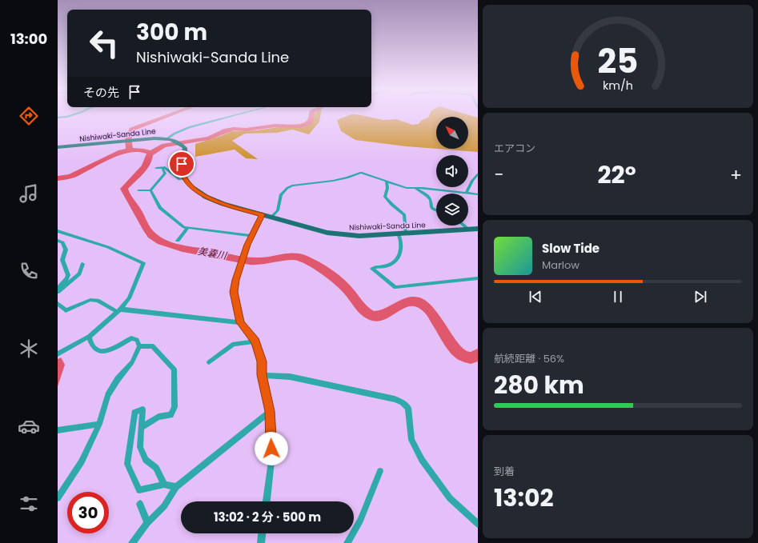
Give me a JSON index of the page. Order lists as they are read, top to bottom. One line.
{"streets":{"main road":["Nishiwaki-Sanda Line"]},"water":["美嚢川"],"north":"top left","page":{"tabs":"13:00","turn":["300 m","Nishiwaki-Sanda Line"],"then":"その先","tile":["エアコン",["航続距離 · 56%","280 km"],["到着","13:02"]],"heat":["−","22°","+"],"song":["Slow Tide","Marlow"],"limit":"30","trip":"13:02 · 2 分 · 500 m","gauge":["25","km/h"]}}
